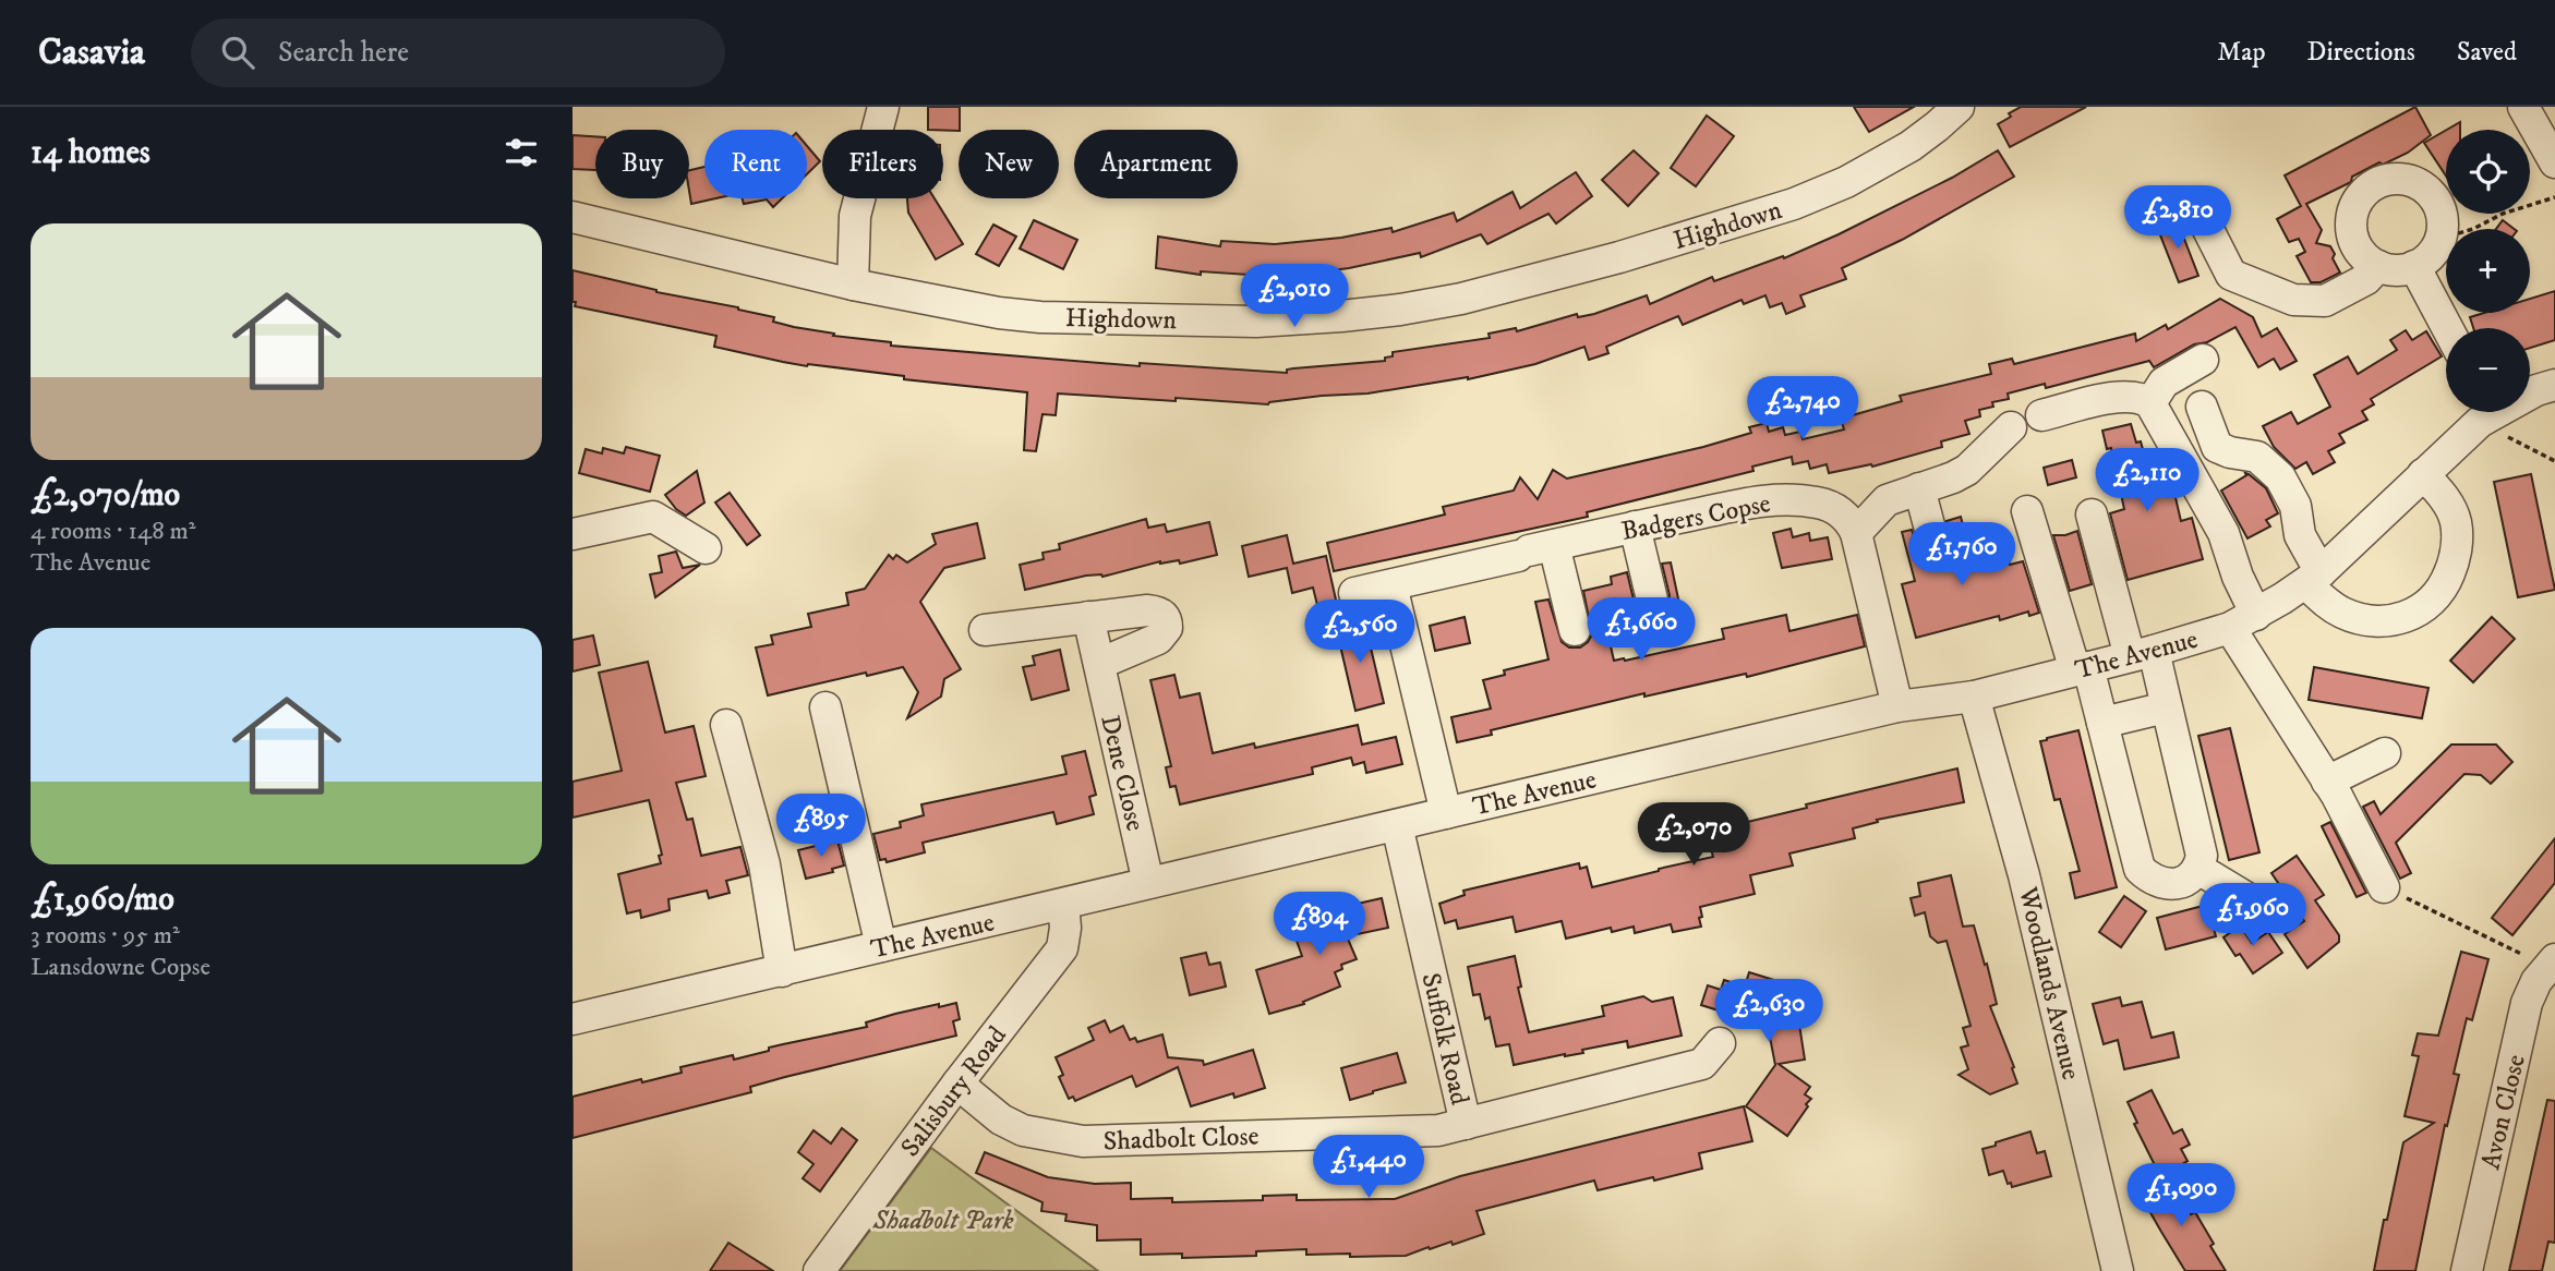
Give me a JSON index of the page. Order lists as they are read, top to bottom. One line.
{"streets":{"street":["Highdown","Badgers Copse","The Avenue","Dene Close","Woodlands Avenue","Suffolk Road","Salisbury Road","Avon Close","Shadbolt Close"]},"crossings":[["The Avenue","Dene Close"],["The Avenue","Woodlands Avenue"],["The Avenue","Suffolk Road"],["The Avenue","Salisbury Road"],["Suffolk Road","Shadbolt Close"],["Salisbury Road","Shadbolt Close"]],"parks":["Shadbolt Park"],"page":{"header":"Casavia","search":"Search here","nav":["Map","Directions","Saved"],"heading":"14 homes","map_buttons":["+","−"],"chip":["Buy","Rent","Filters","New","Apartment"],"price":["£2,810","£2,010","£2,740","£2,110","£1,760","£1,660","£2,560","£895","£2,070","£1,960","£894","£2,630","£1,440","£1,090"],"list":[{"name":"£2,070/mo","note":"4 rooms · 148 m² · The Avenue"},{"name":"£1,960/mo","note":"3 rooms · 95 m² · Lansdowne Copse"}]}}
